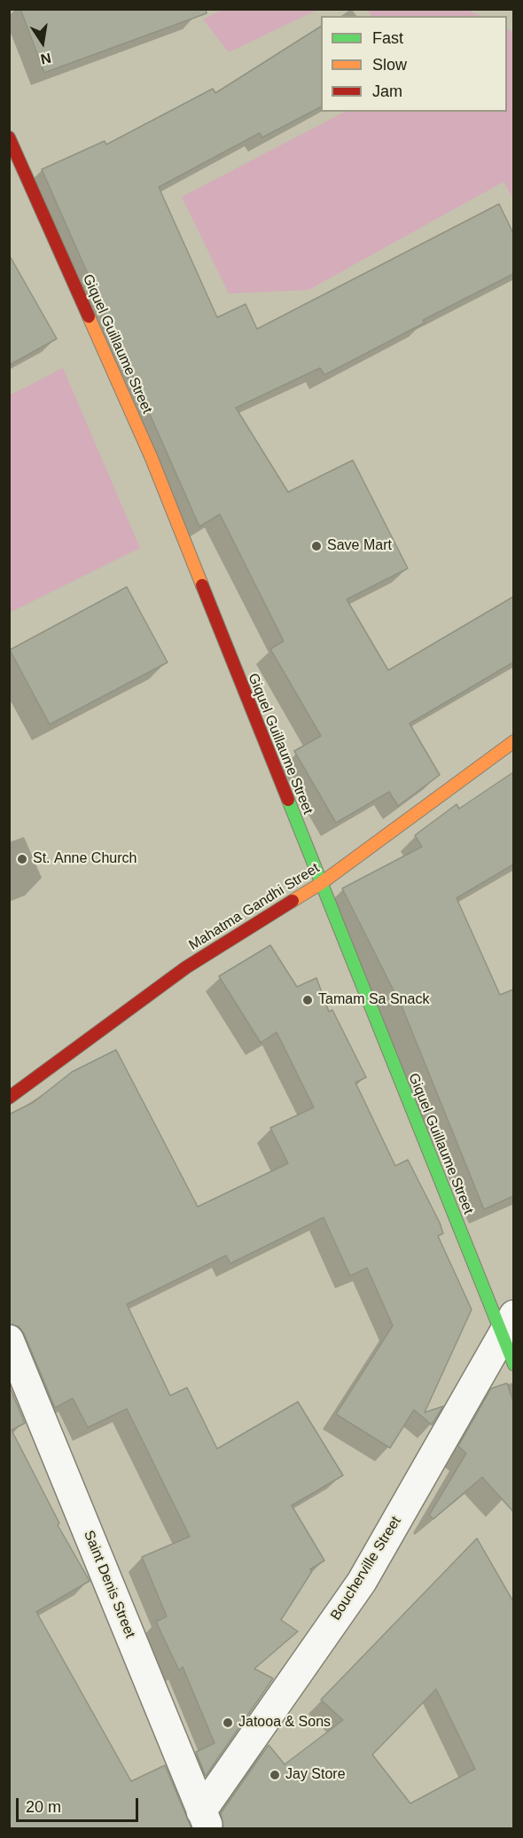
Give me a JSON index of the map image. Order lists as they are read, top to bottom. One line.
{"streets":{"street":["Giquel Guillaume Street","Mahatma Gandhi Street","Boucherville Street","Saint Denis Street"]},"crossings":[["Giquel Guillaume Street","Mahatma Gandhi Street"],["Giquel Guillaume Street","Boucherville Street"],["Boucherville Street","Saint Denis Street"]],"places":["Save Mart","St. Anne Church","Tamam Sa Snack","Jatooa & Sons","Jay Store"],"legend":["Fast","Slow","Jam"],"scale_bar":"20 m","north":"bottom"}
